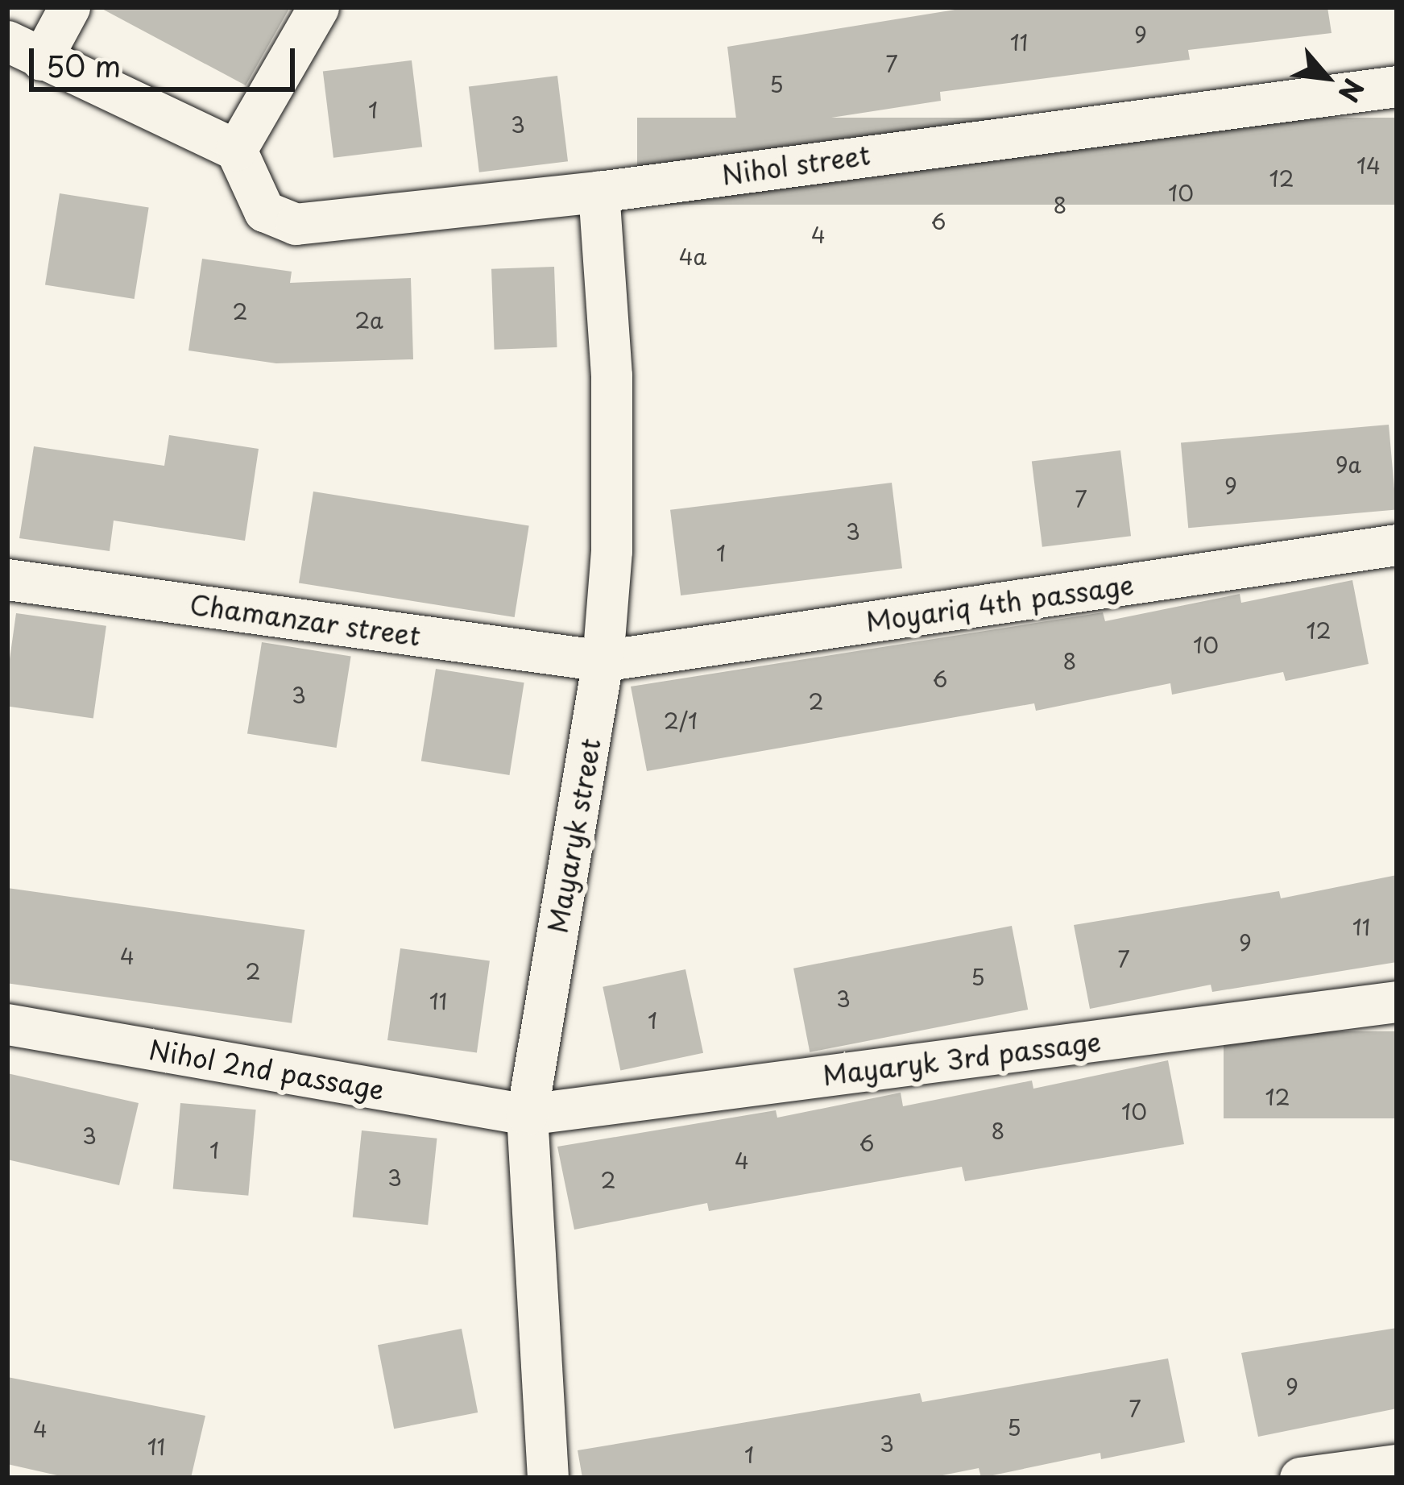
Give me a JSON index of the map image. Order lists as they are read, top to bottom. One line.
{"streets":{"street":["Nihol street","Moyariq 4th passage","Chamanzar street","Mayaryk street","Mayaryk 3rd passage","Nihol 2nd passage"]},"crossings":[["Nihol street","Mayaryk street"],["Moyariq 4th passage","Chamanzar street"],["Moyariq 4th passage","Mayaryk street"],["Chamanzar street","Mayaryk street"],["Mayaryk street","Mayaryk 3rd passage"],["Mayaryk street","Nihol 2nd passage"],["Mayaryk 3rd passage","Nihol 2nd passage"]],"house_numbers":["9","11","7","5","1","3","14","12","10","8","6","4","4a","2","2a","9a","9","7","3","1","12","10","8","6","3","2","2/1","11","9","4","7","2","5","3","11","1","12","10","8","3","6","1","4","3","2","9","7","5","4","3","11","1"],"scale_bar":"50 m","north":"bottom right"}
